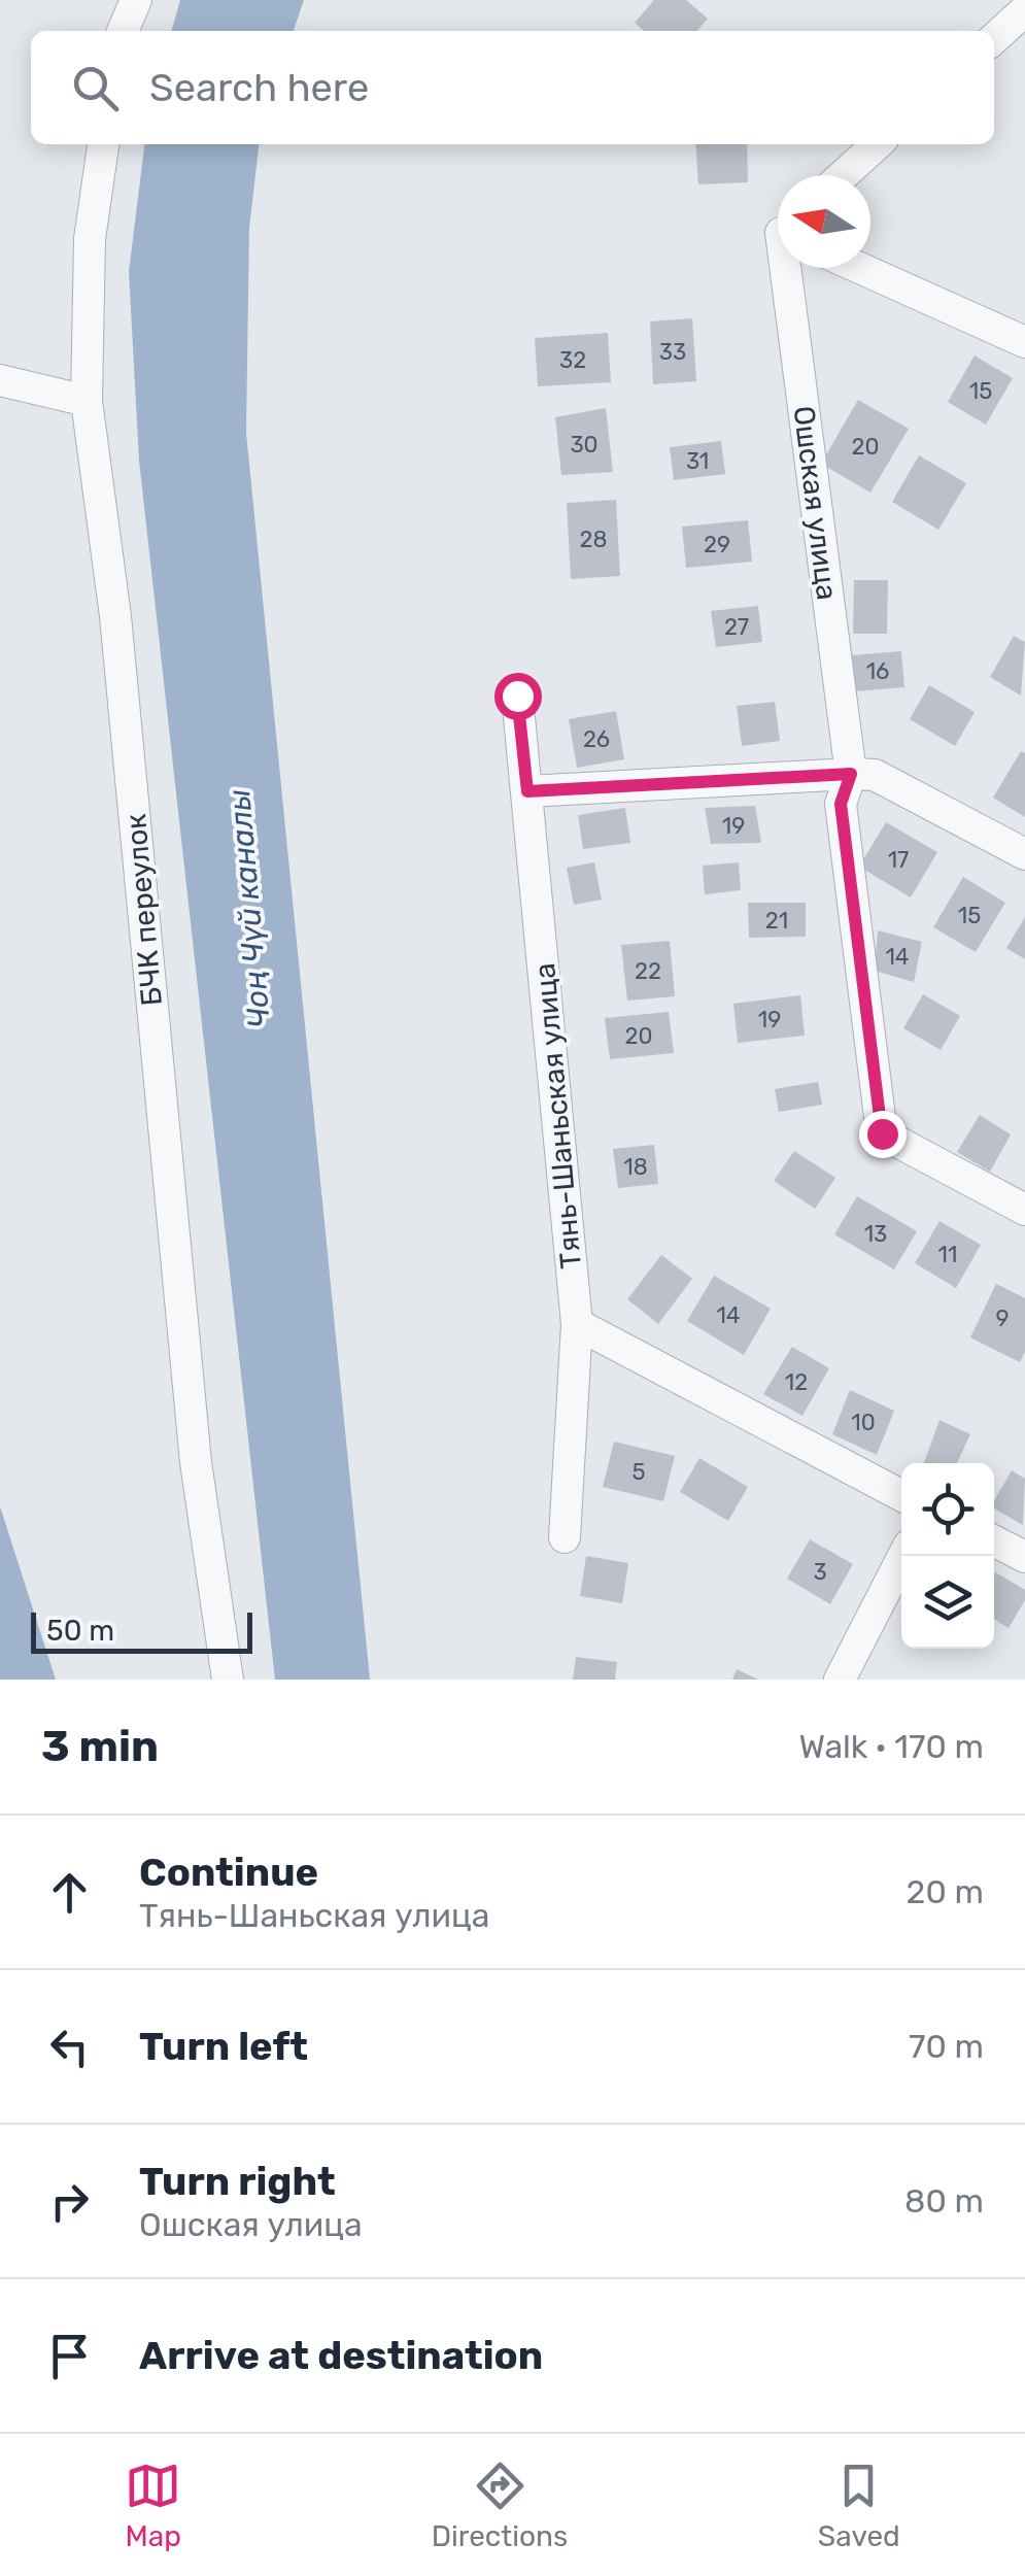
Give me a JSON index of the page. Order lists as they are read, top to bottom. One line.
{"streets":{"street":["Ошская улица","БЧК переулок","Тянь-Шаньская улица"]},"water":["Чоң Чүй каналы"],"house_numbers":["33","32","15","30","20","31","28","29","27","16","26","19","17","15","21","14","22","19","20","18","13","11","14","9","12","10","5","3"],"scale_bar":"50 m","north":"left","page":{"search":"Search here","scale":"50 m","heading":["3 min","Walk · 170 m"],"list":[["Continue","Тянь-Шаньская улица","20 m"],["Turn left","70 m"],["Turn right","Ошская улица","80 m"],"Arrive at destination"],"nav":["Map","Directions","Saved"]}}
